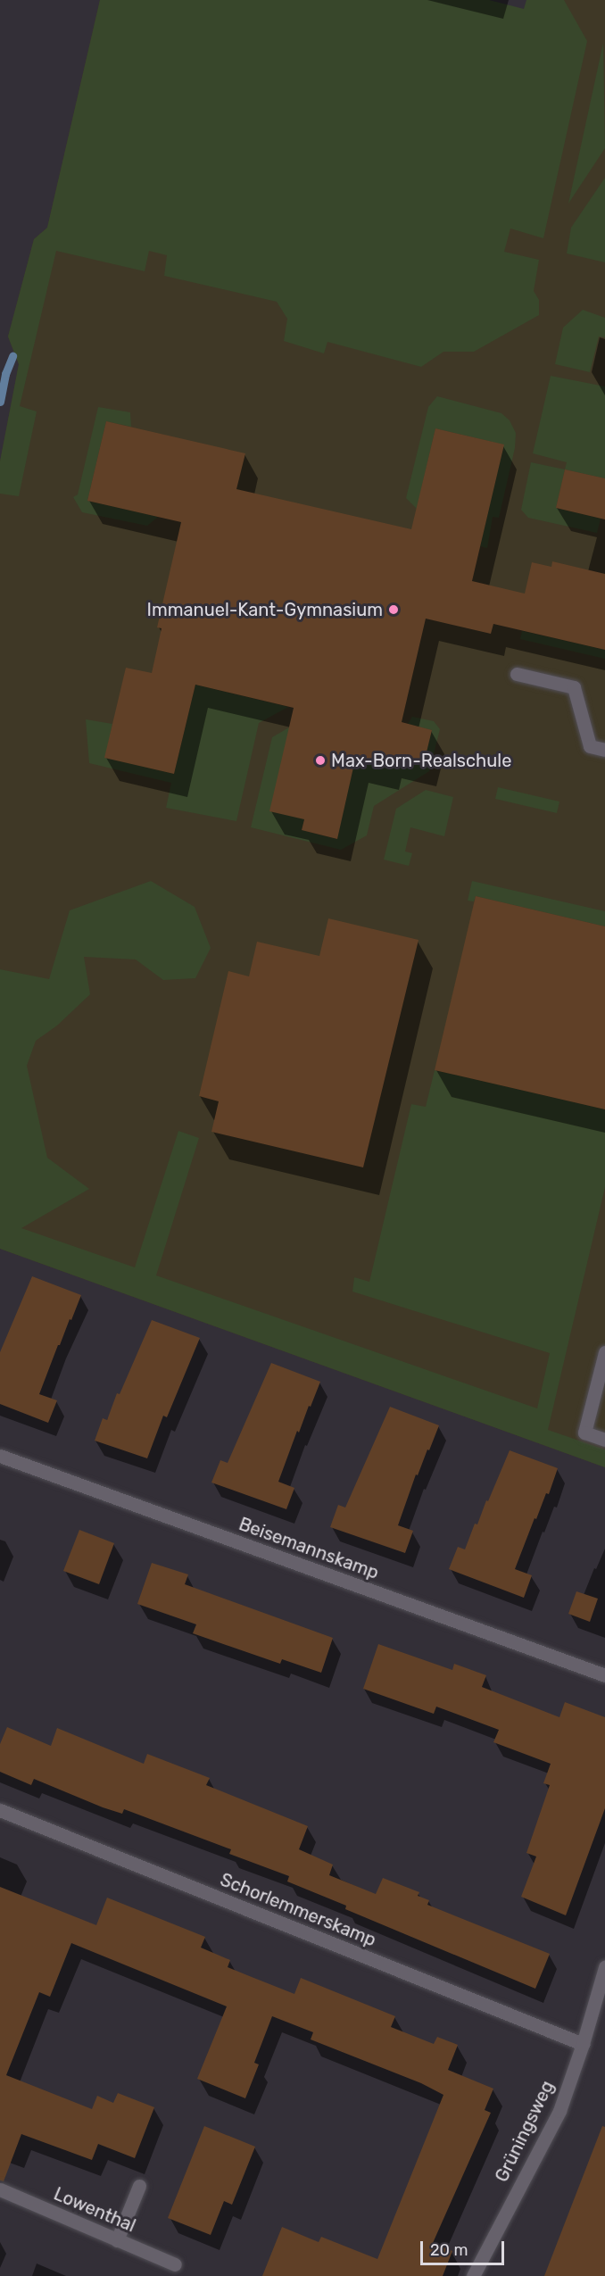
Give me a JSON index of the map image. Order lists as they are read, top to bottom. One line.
{"streets":{"street":["Beisemannskamp","Schorlemmerskamp","Grüningsweg","Lowenthal"]},"crossings":[["Schorlemmerskamp","Grüningsweg"]],"places":["Immanuel-Kant-Gymnasium","Max-Born-Realschule"],"scale_bar":"20 m"}
